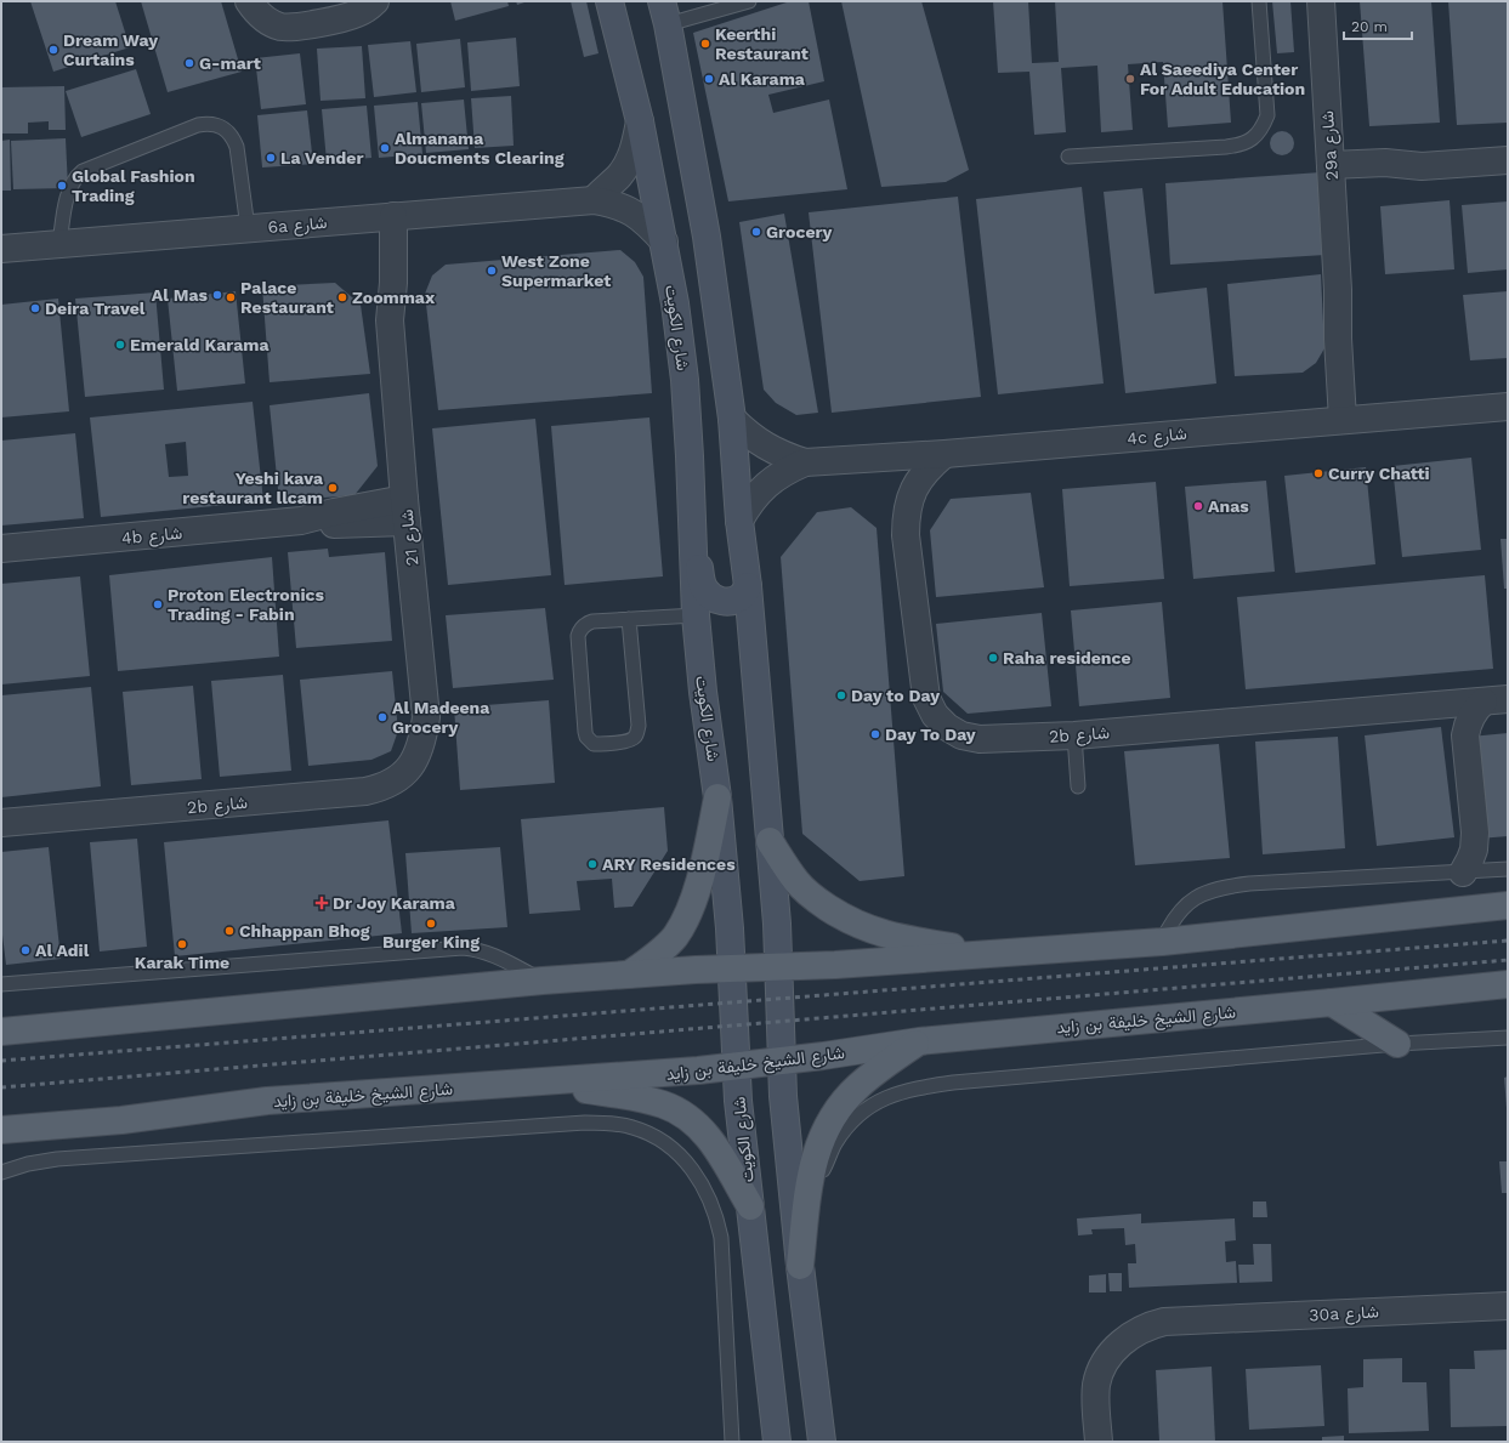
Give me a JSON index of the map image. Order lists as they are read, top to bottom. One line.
{"streets":{"main road":["شارع الكويت","شارع الشيخ خليفة بن زايد"],"street":["29a شارع","6a شارع","4c شارع","4b شارع","شارع 21","2b شارع","30a شارع"]},"crossings":[["29a شارع","4c شارع"],["6a شارع","شارع الكويت"],["6a شارع","شارع 21"],["شارع الكويت","شارع الشيخ خليفة بن زايد"],["4c شارع","2b شارع"],["4b شارع","شارع 21"],["شارع 21","2b شارع"]],"places":{"other":["Keerthi Restaurant","Dream Way Curtains","G-mart","Al Karama","Al Saeediya Center For Adult Education","Almanama Doucments Clearing","La Vender","Global Fashion Trading","Grocery","West Zone Supermarket","Al Mas","Palace Restaurant","Zoommax","Deira Travel","Emerald Karama","Curry Chatti","Yeshi kava restaurant llcam","Anas","Proton Electronics Trading - Fabin","Raha residence","Day to Day","Al Madeena Grocery","Day To Day","ARY Residences","Burger King","Chhappan Bhog","Karak Time","Al Adil"],"health":["Dr Joy Karama"]},"scale_bar":"20 m"}
